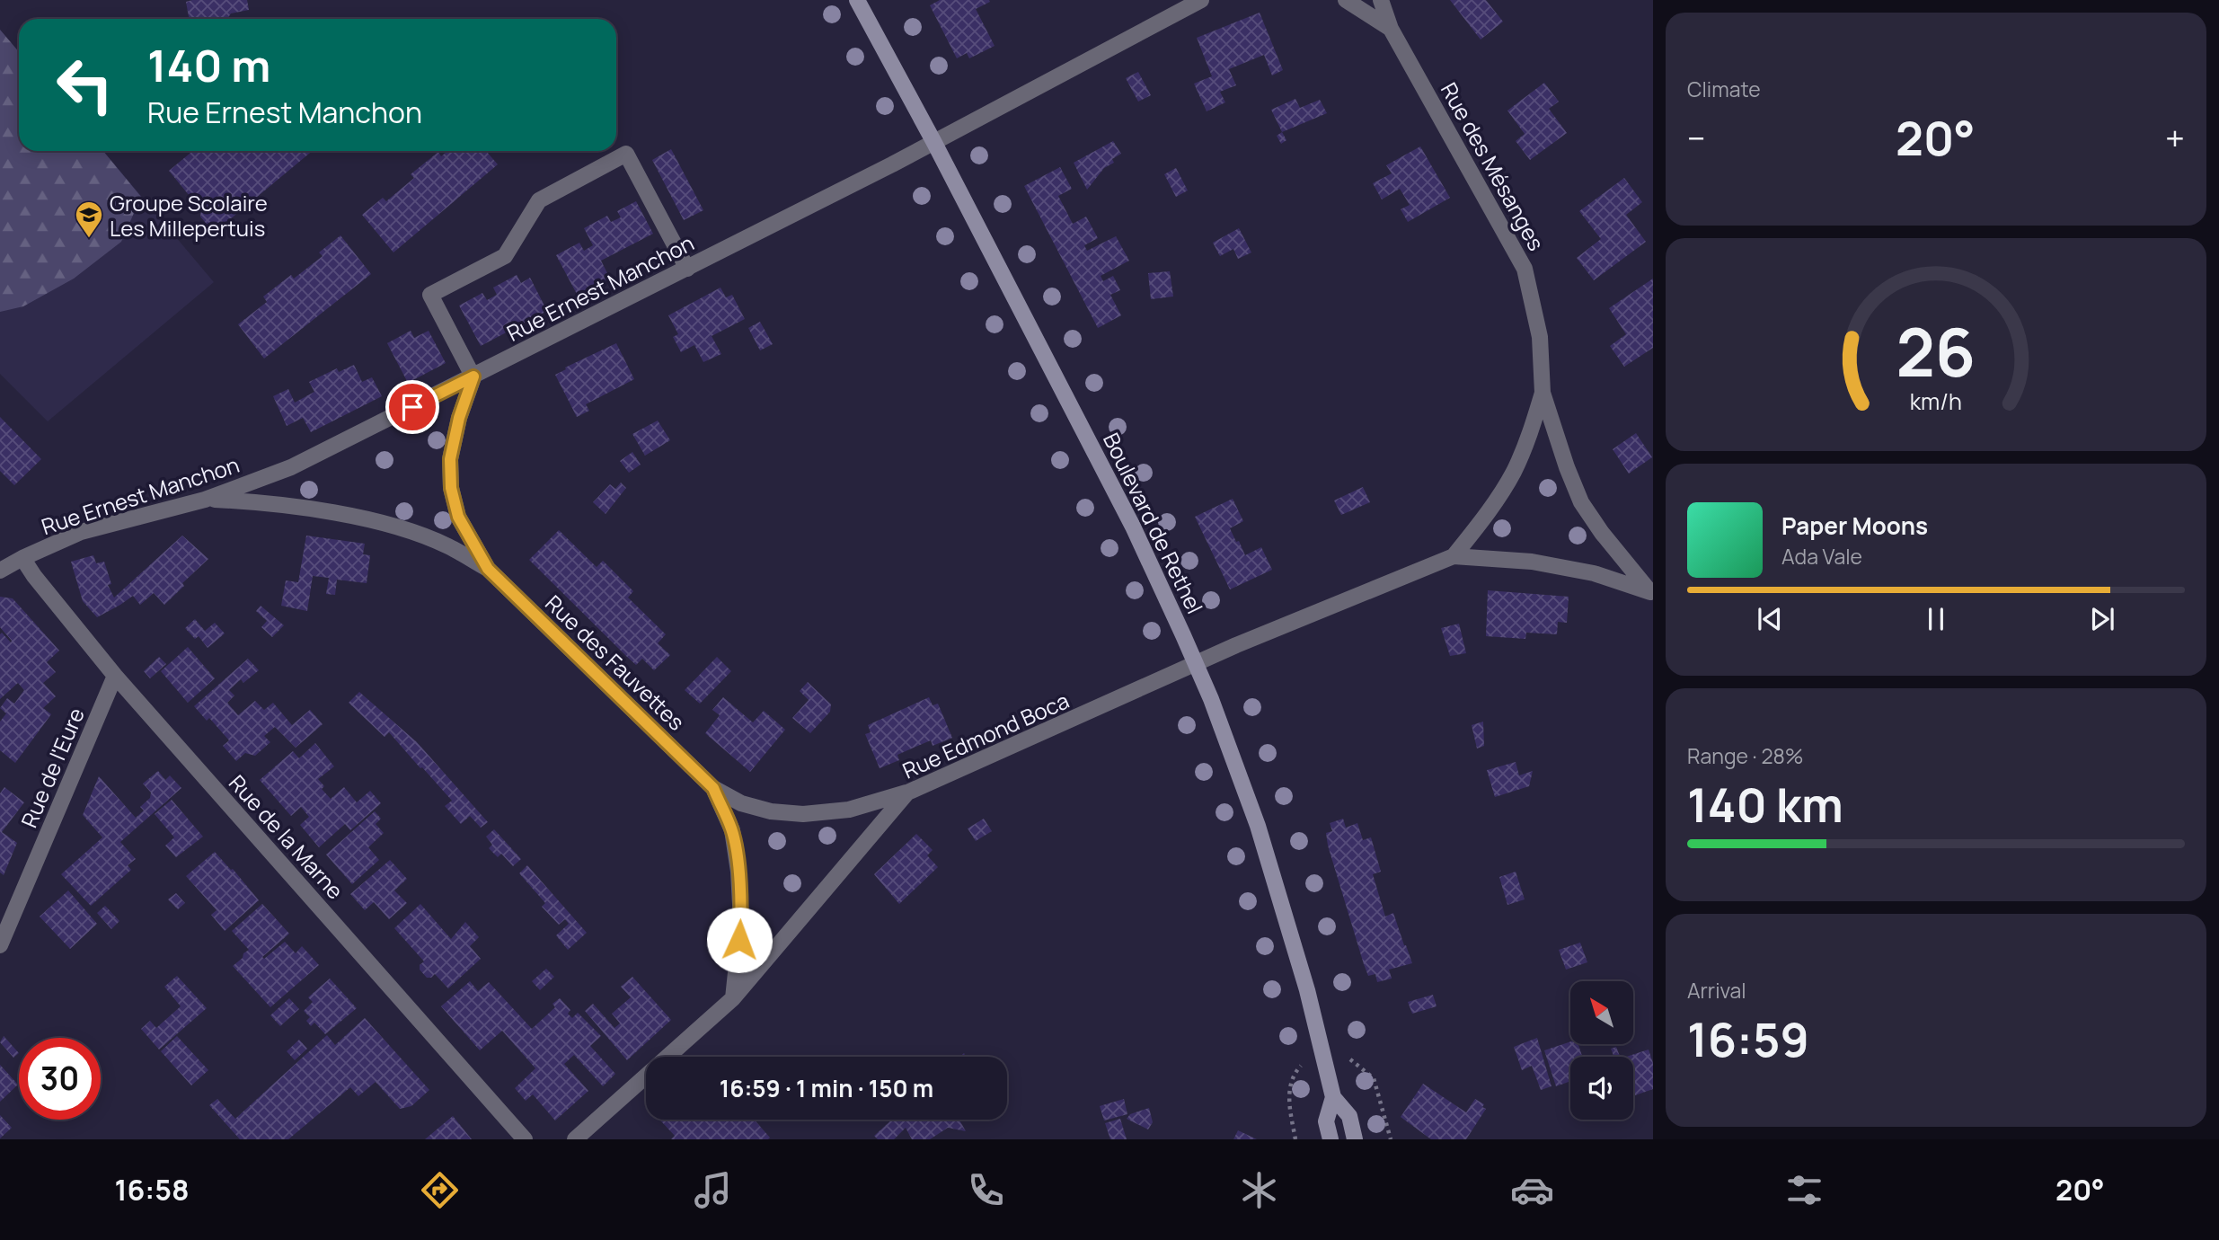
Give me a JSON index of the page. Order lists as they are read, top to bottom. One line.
{"streets":{"main road":["Boulevard de Rethel"],"street":["Rue des Mésanges","Rue Ernest Manchon","Rue des Fauvettes","Rue Edmond Boca","Rue de l'Eure","Rue de la Marne"]},"crossings":[["Rue des Mésanges","Rue Edmond Boca"],["Rue Ernest Manchon","Boulevard de Rethel"],["Rue Ernest Manchon","Rue des Fauvettes"],["Rue Ernest Manchon","Rue de la Marne"],["Boulevard de Rethel","Rue Edmond Boca"],["Rue des Fauvettes","Rue Edmond Boca"],["Rue de l'Eure","Rue de la Marne"]],"places":{"school or university":["Groupe Scolaire Les Millepertuis"]},"north":"top left","page":{"tile":["Climate",["Range · 28%","140 km"],["Arrival","16:59"]],"turn":["140 m","Rue Ernest Manchon"],"heat":["−","20°","+"],"song":["Paper Moons","Ada Vale"],"limit":"30","trip":"16:59 · 1 min · 150 m","tabs":["16:58","20°"],"gauge":["26","km/h"]}}
